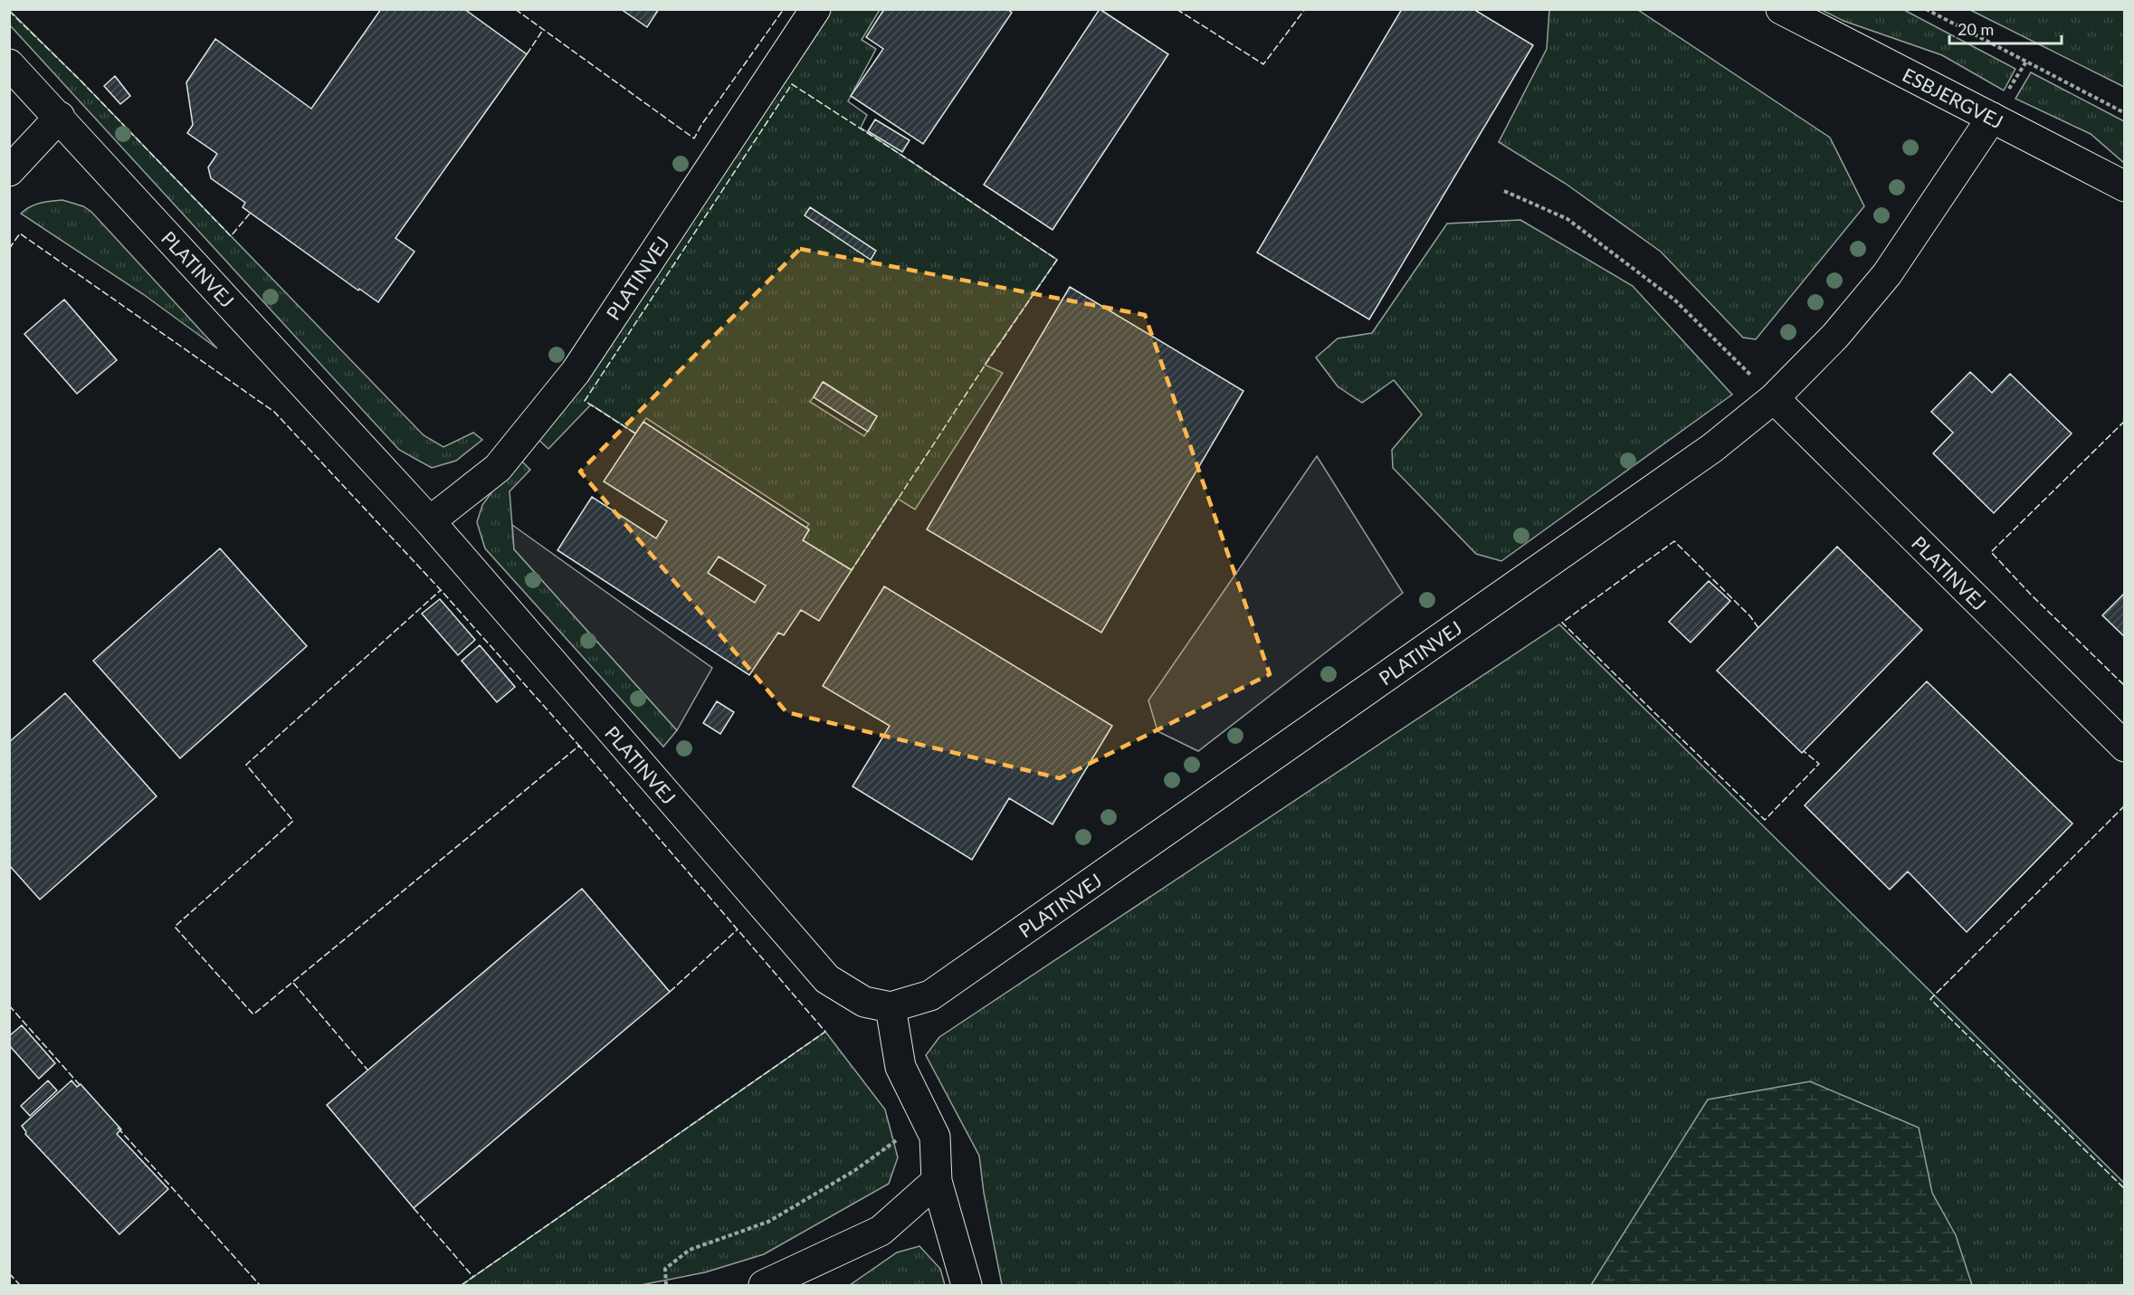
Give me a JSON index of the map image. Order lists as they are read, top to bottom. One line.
{"streets":{"street":["ESBJERGVEJ","PLATINVEJ"]},"crossings":[["ESBJERGVEJ","PLATINVEJ"]],"scale_bar":"20 m"}
